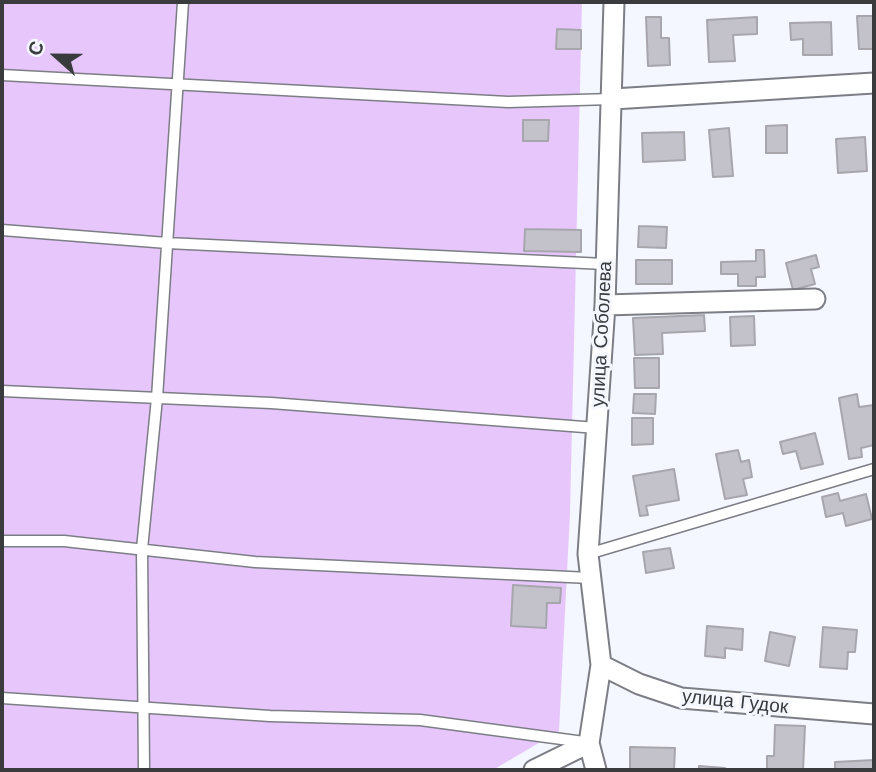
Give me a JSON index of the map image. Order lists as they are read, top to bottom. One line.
{"streets":{"street":["улица Соболева","улица Гудок"]},"crossings":[["улица Соболева","улица Гудок"]],"north":"left"}
